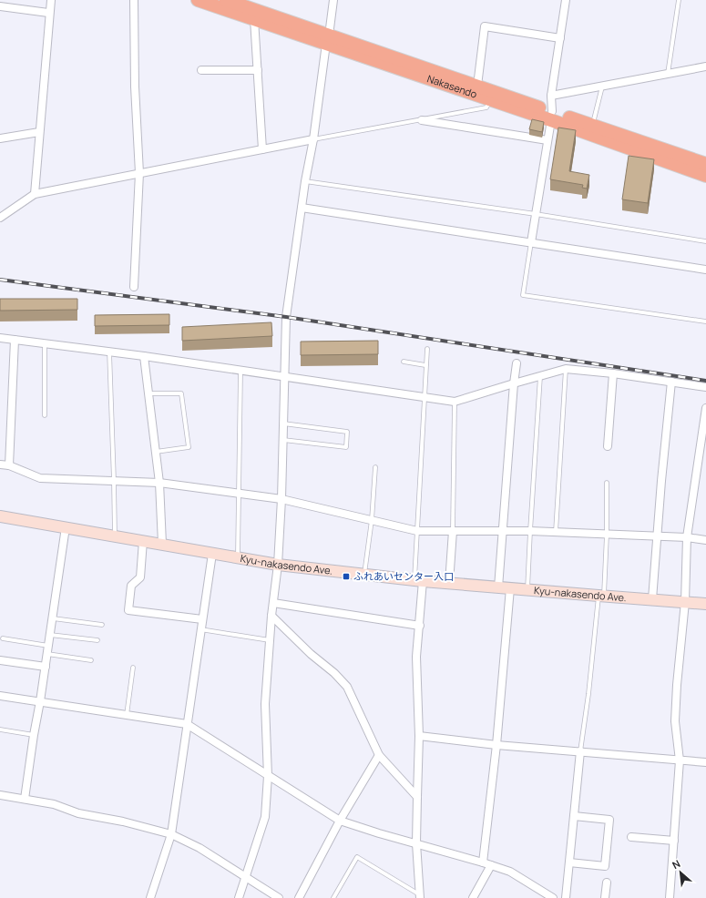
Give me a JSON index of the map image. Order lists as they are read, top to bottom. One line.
{"streets":{"highway":["Nakasendo"],"main road":["Kyu-nakasendo Ave."]},"places":{"transit":["ふれあいセンター入口"]},"north":"top left"}
